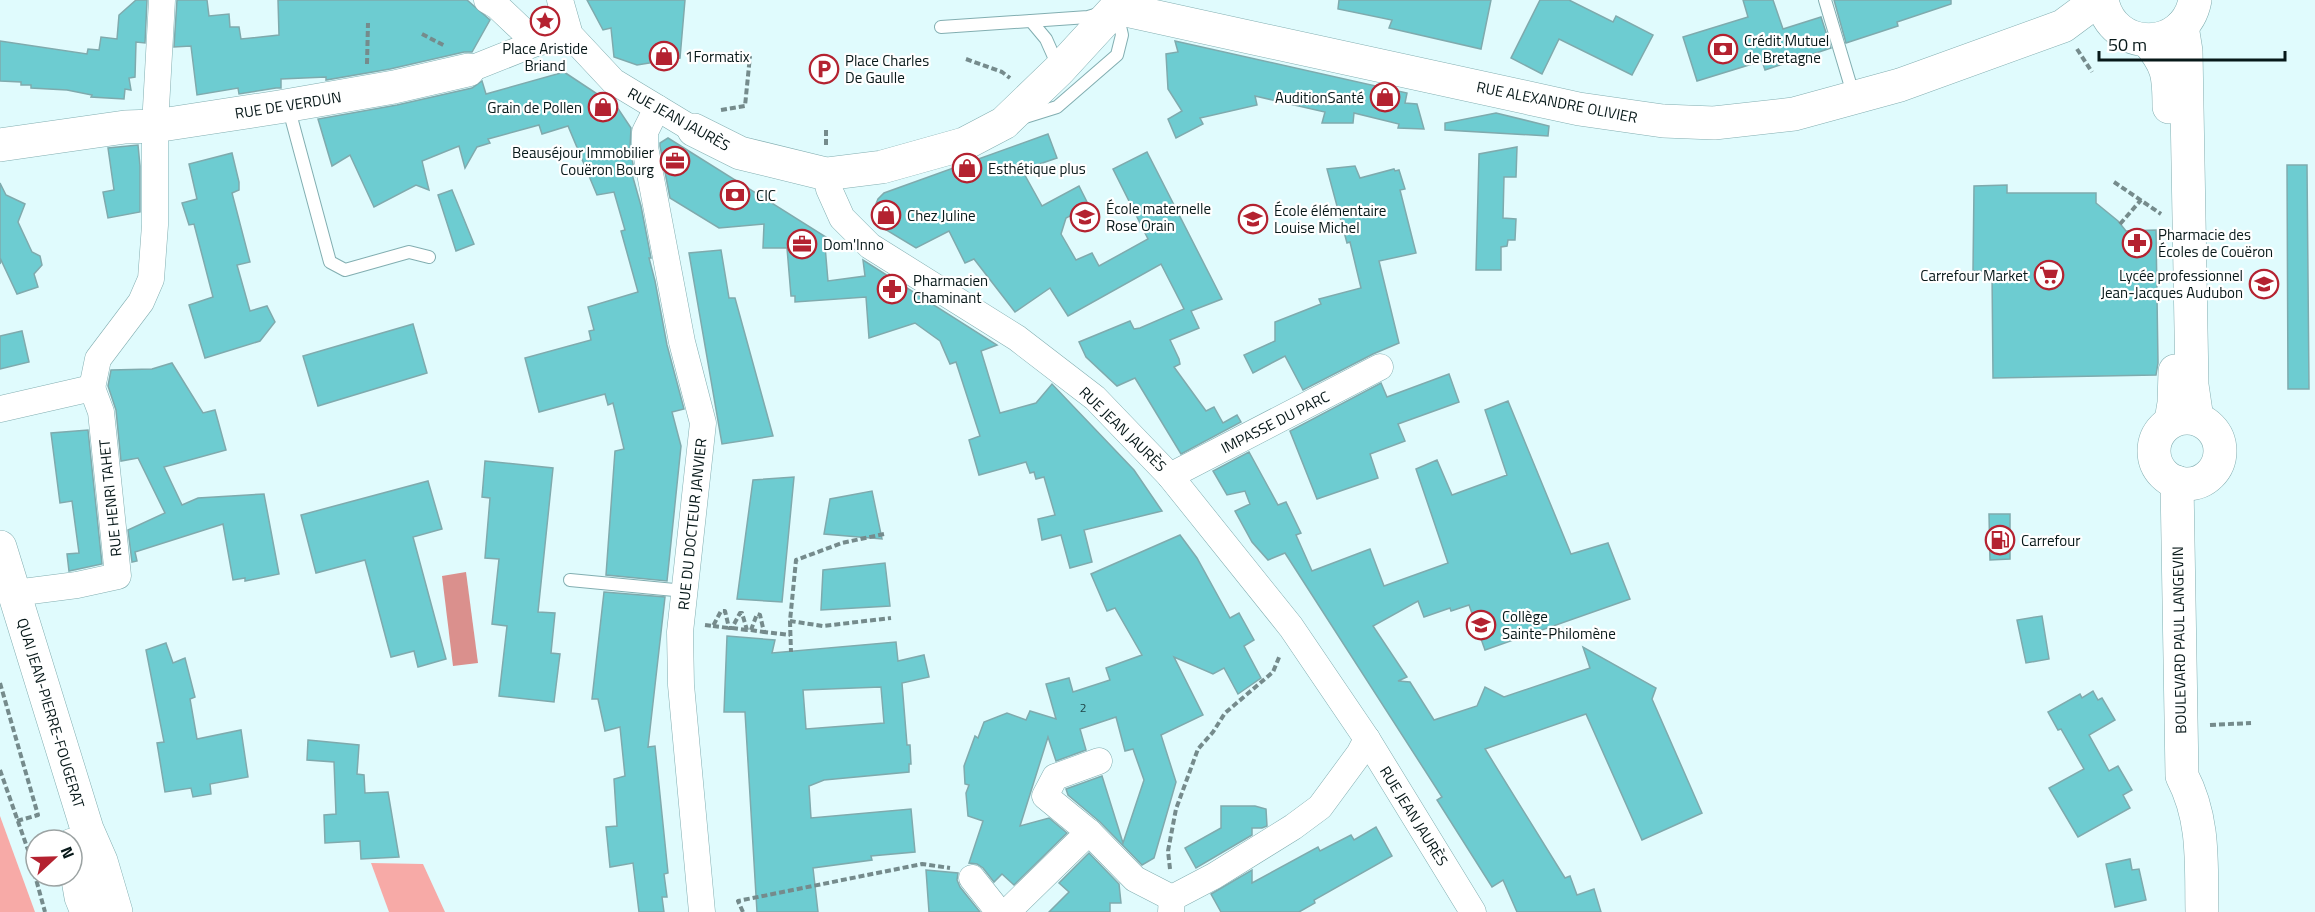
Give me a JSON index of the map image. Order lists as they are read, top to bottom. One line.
{"streets":{"street":["RUE ALEXANDRE OLIVIER","RUE DE VERDUN","RUE JEAN JAURÈS","IMPASSE DU PARC","RUE HENRI TAHET","RUE DU DOCTEUR JANVIER","BOULEVARD PAUL LANGEVIN","QUAI JEAN-PIERRE-FOUGERAT"]},"crossings":[["RUE DE VERDUN","RUE JEAN JAURÈS"],["RUE JEAN JAURÈS","IMPASSE DU PARC"],["RUE JEAN JAURÈS","RUE DU DOCTEUR JANVIER"],["RUE HENRI TAHET","QUAI JEAN-PIERRE-FOUGERAT"]],"places":{"place":["Place Aristide Briand"],"bank":["Crédit Mutuel de Bretagne","CIC"],"shop":["1Formatix","AuditionSanté","Grain de Pollen","Esthétique plus","Chez Juline"],"parking":["Place Charles De Gaulle"],"office":["Beauséjour Immobilier Couëron Bourg","Dom'Inno"],"school or university":["École maternelle Rose Orain","École élémentaire Louise Michel","Lycée professionnel Jean-Jacques Audubon","Collège Sainte-Philomène"],"pharmacy":["Pharmacie des Écoles de Couëron","Pharmacien Chaminant"],"supermarket":["Carrefour Market"],"fuel station":["Carrefour"]},"house_numbers":["2"],"scale_bar":"50 m","north":"right"}
